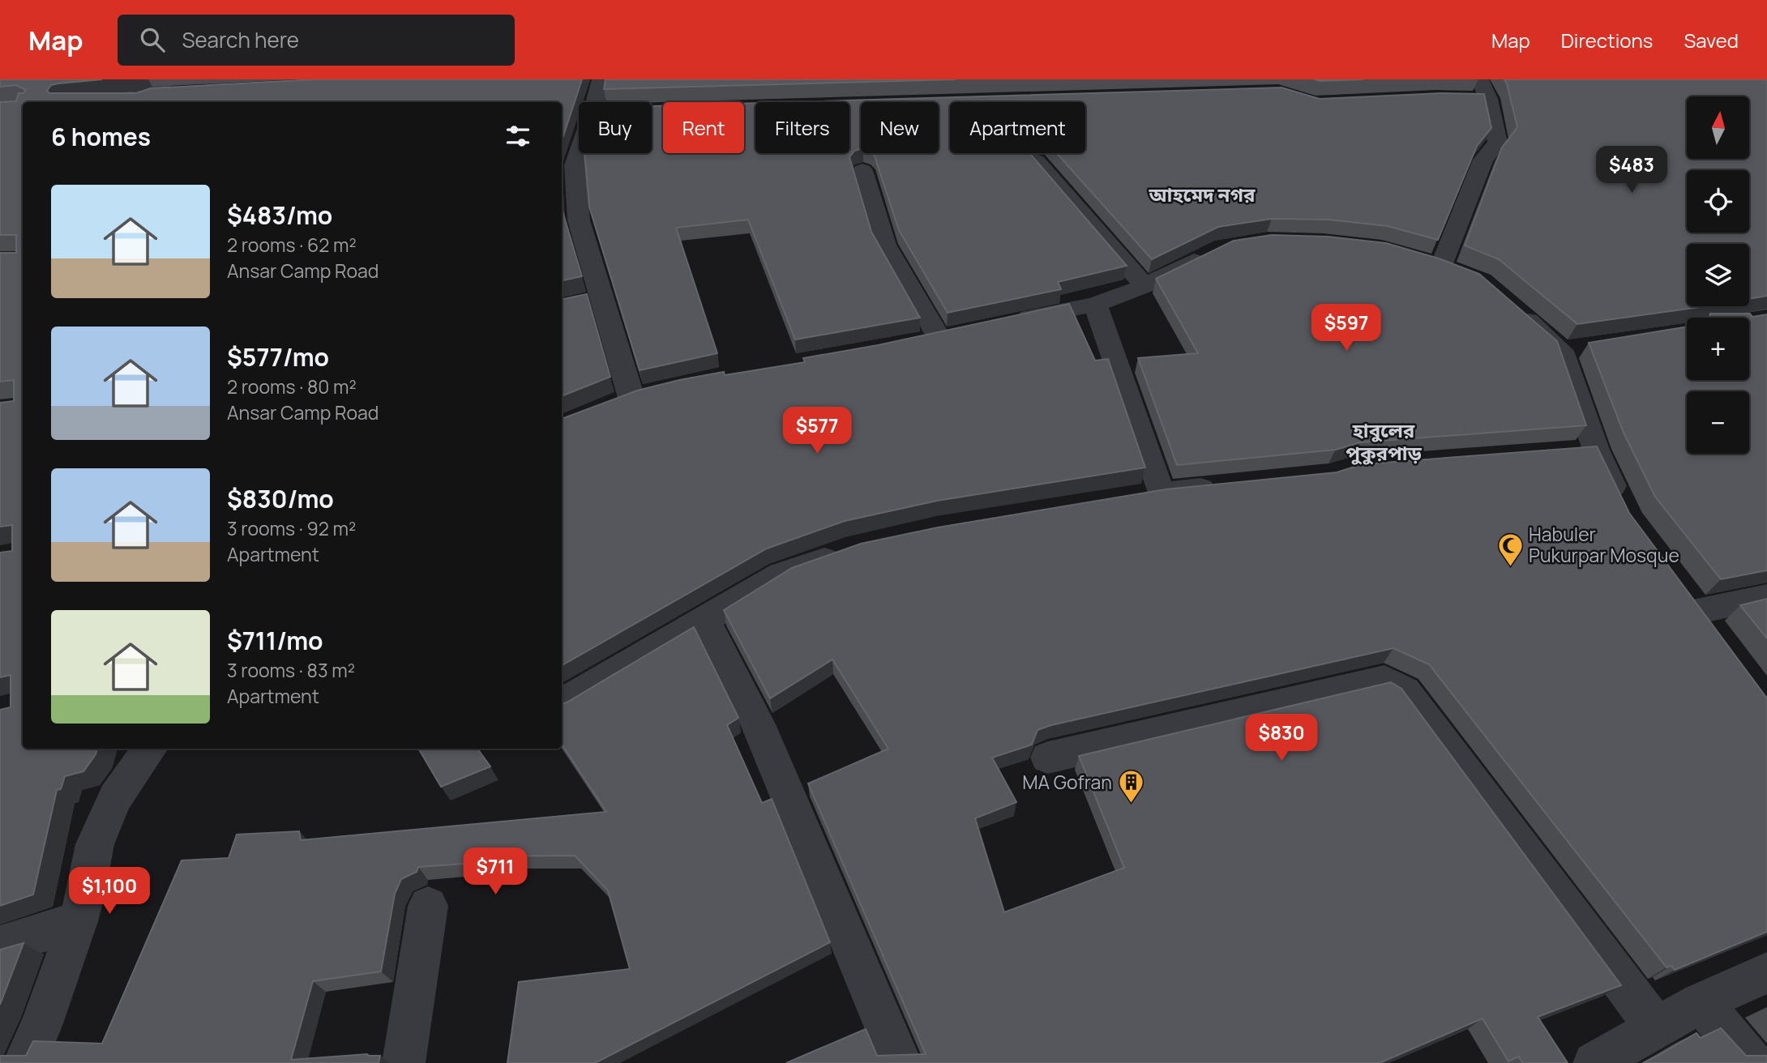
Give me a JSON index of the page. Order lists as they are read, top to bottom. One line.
{"districts":["আহমেদ নগর","হাবুলের পুকুরপাড়"],"places":{"mosque":["Habuler Pukurpar Mosque"],"building":["MA Gofran"]},"north":"top","page":{"header":"Map","search":"Search here","nav":["Map","Directions","Saved"],"map_buttons":["+","−"],"chip":["Buy","Rent","Filters","New","Apartment"],"heading":"6 homes","price":["$483","$597","$577","$830","$711","$1,100"],"list":[{"name":"$483/mo","note":"2 rooms · 62 m² · Ansar Camp Road"},{"name":"$577/mo","note":"2 rooms · 80 m² · Ansar Camp Road"},{"name":"$830/mo","note":"3 rooms · 92 m² · Apartment"},{"name":"$711/mo","note":"3 rooms · 83 m² · Apartment"}]}}
